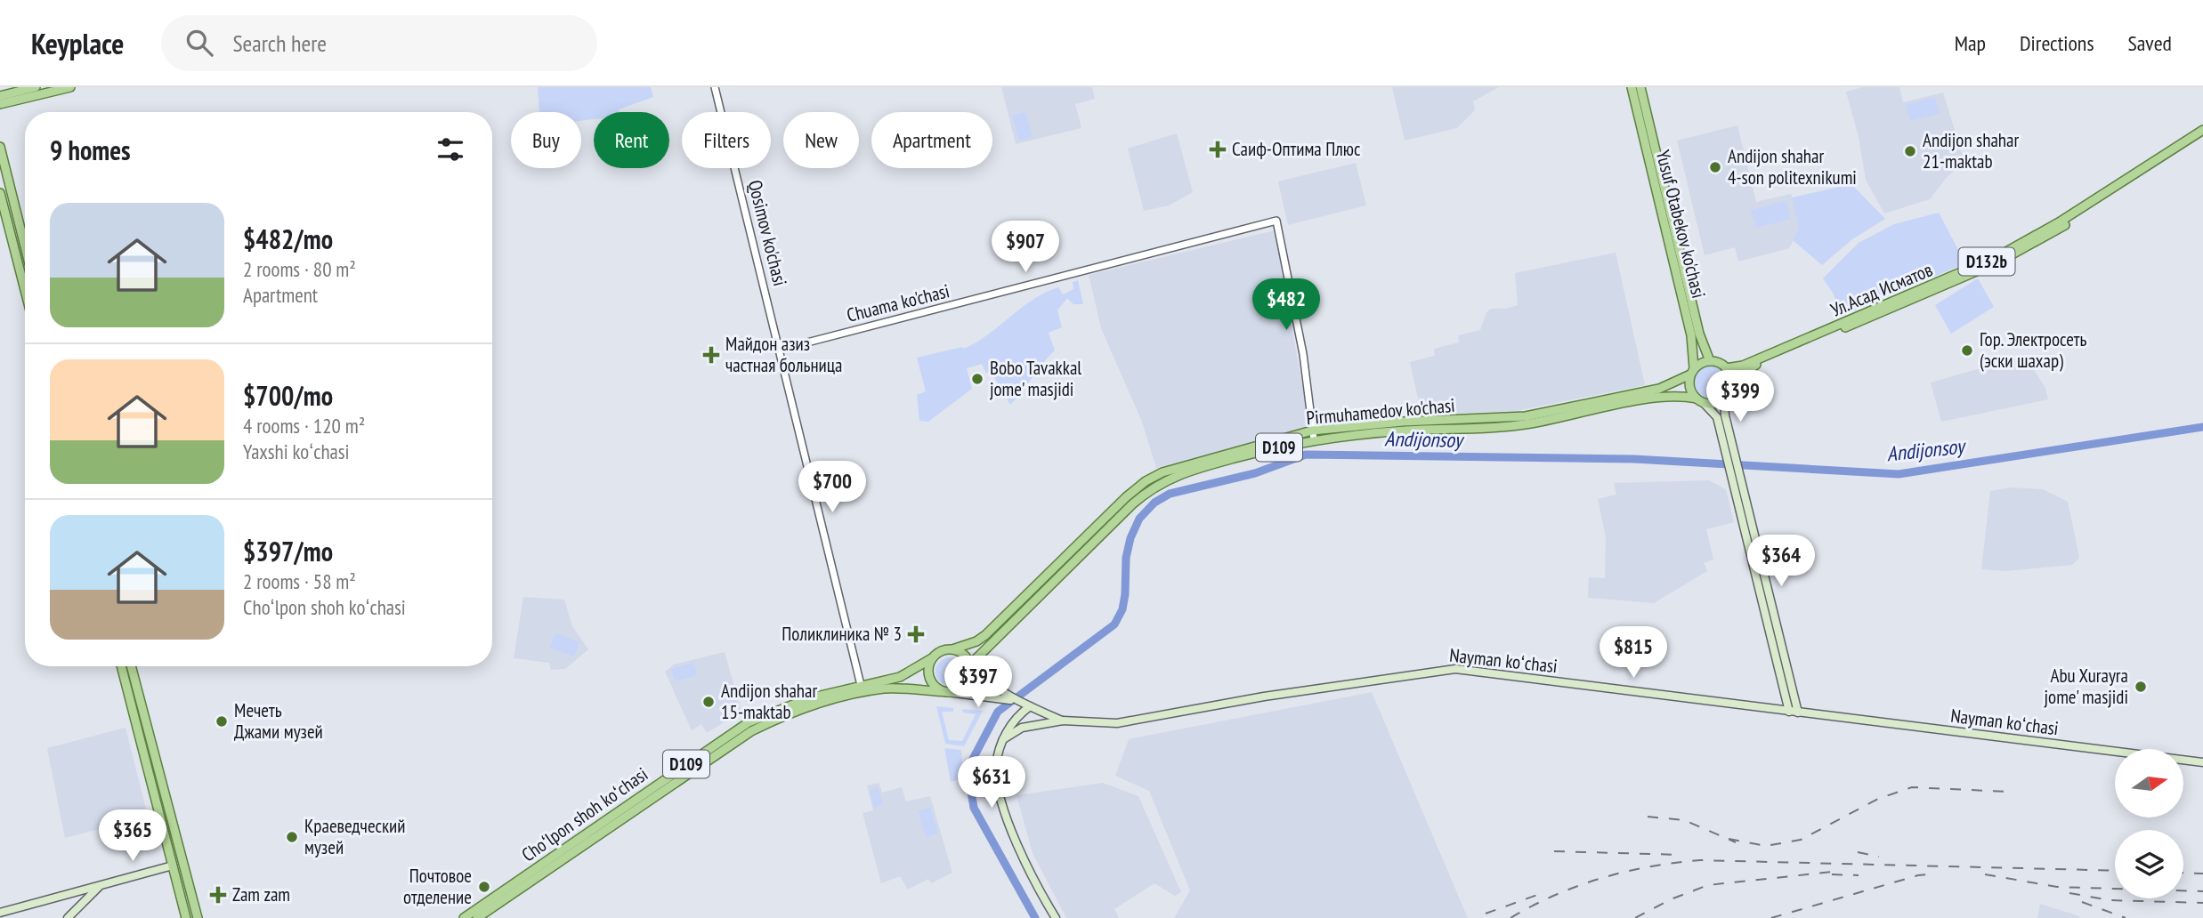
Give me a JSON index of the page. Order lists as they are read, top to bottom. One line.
{"streets":{"main road":["Yusuf Otabekov ko'chasi","D132b","Ул.Асад Исматов","Pirmuhamedov ko'chasi","D109","Nayman koʻchasi","Choʻlpon shoh koʻchasi"],"street":["Qosimov ko'chasi","Chuama ko'chasi"]},"crossings":[["Yusuf Otabekov ko'chasi","Ул.Асад Исматов"],["Yusuf Otabekov ko'chasi","Pirmuhamedov ko'chasi"],["Yusuf Otabekov ko'chasi","D109"],["Qosimov ko'chasi","Chuama ko'chasi"],["Qosimov ko'chasi","Choʻlpon shoh koʻchasi"],["Ул.Асад Исматов","Pirmuhamedov ko'chasi"],["Ул.Асад Исматов","D109"],["Chuama ko'chasi","Pirmuhamedov ko'chasi"],["Pirmuhamedov ko'chasi","D109"],["Pirmuhamedov ko'chasi","Choʻlpon shoh koʻchasi"],["D109","Choʻlpon shoh koʻchasi"]],"water":["Andijonsoy"],"places":{"health":["Саиф-Оптима Плюс","Майдон азиз частная больница","Поликлиника № 3","Zam zam"],"other":["Andijon shahar 21-maktab","Andijon shahar 4-son politexnikumi","Гор. Электросеть (эски шахар)","Bobo Tavakkal jome' masjidi","Abu Xurayra jome' masjidi","Andijon shahar 15-maktab","Мечеть Джами музей","Краеведческий музей","Почтовое отделение"]},"north":"right","page":{"header":"Keyplace","search":"Search here","nav":["Map","Directions","Saved"],"chip":["Buy","Rent","Filters","New","Apartment"],"heading":"9 homes","list":[{"name":"$482/mo","note":"2 rooms · 80 m² · Apartment"},{"name":"$700/mo","note":"4 rooms · 120 m² · Yaxshi koʻchasi"},{"name":"$397/mo","note":"2 rooms · 58 m² · Choʻlpon shoh koʻchasi"}],"price":["$907","$482","$399","$700","$364","$815","$397","$631","$365"]}}
